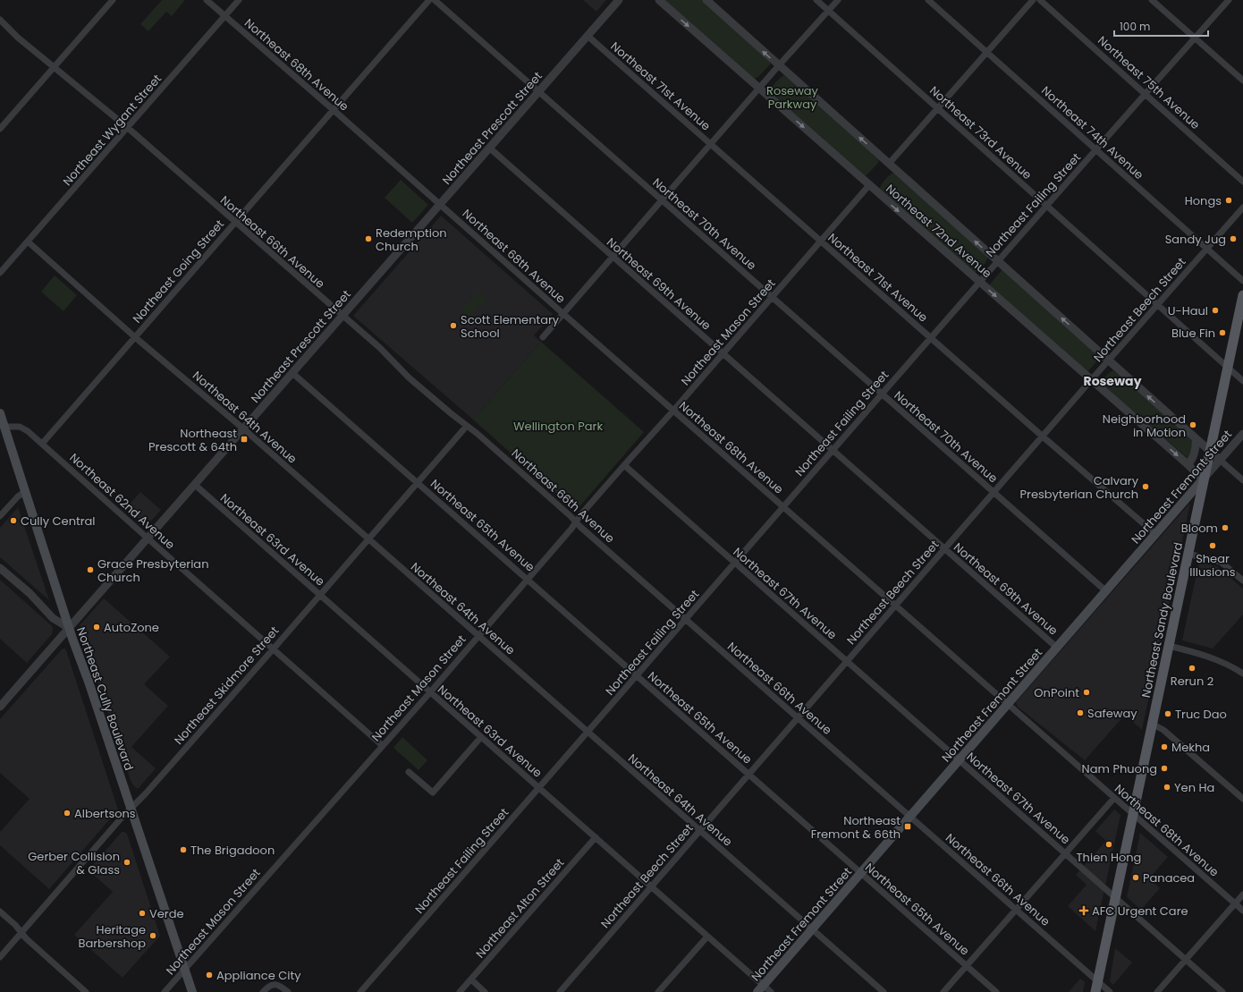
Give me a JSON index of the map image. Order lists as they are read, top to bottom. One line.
{"streets":{"main road":["Northeast Fremont Street","Northeast Sandy Boulevard","Northeast Cully Boulevard"],"street":["Northeast 68th Avenue","Northeast 75th Avenue","Northeast 71st Avenue","Northeast Prescott Street","Northeast Wygant Street","Northeast 73rd Avenue","Northeast 74th Avenue","Northeast Failing Street","Northeast 70th Avenue","Northeast 72nd Avenue","Northeast 66th Avenue","Northeast Going Street","Northeast 69th Avenue","Northeast Beech Street","Northeast Mason Street","Northeast 64th Avenue","Northeast 62nd Avenue","Northeast 65th Avenue","Northeast 63rd Avenue","Northeast 67th Avenue","Northeast Skidmore Street","Northeast Alton Street"]},"crossings":[["Northeast 68th Avenue","Northeast Prescott Street"],["Northeast 68th Avenue","Northeast Wygant Street"],["Northeast 68th Avenue","Northeast Failing Street"],["Northeast 68th Avenue","Northeast Going Street"],["Northeast 68th Avenue","Northeast Beech Street"],["Northeast 68th Avenue","Northeast Mason Street"],["Northeast 68th Avenue","Northeast Fremont Street"],["Northeast 68th Avenue","Northeast Sandy Boulevard"],["Northeast 75th Avenue","Northeast Failing Street"],["Northeast 71st Avenue","Northeast Prescott Street"],["Northeast 71st Avenue","Northeast Failing Street"],["Northeast 71st Avenue","Northeast Beech Street"],["Northeast 71st Avenue","Northeast Mason Street"],["Northeast 71st Avenue","Northeast Fremont Street"],["Northeast Prescott Street","Northeast 70th Avenue"],["Northeast Prescott Street","Northeast 66th Avenue"],["Northeast Prescott Street","Northeast 69th Avenue"],["Northeast Prescott Street","Northeast 64th Avenue"],["Northeast Prescott Street","Northeast 62nd Avenue"],["Northeast Prescott Street","Northeast 65th Avenue"],["Northeast Prescott Street","Northeast 63rd Avenue"],["Northeast Prescott Street","Northeast Cully Boulevard"],["Northeast Wygant Street","Northeast 66th Avenue"],["Northeast Wygant Street","Northeast 64th Avenue"],["Northeast 73rd Avenue","Northeast Failing Street"],["Northeast 73rd Avenue","Northeast Beech Street"],["Northeast 73rd Avenue","Northeast Sandy Boulevard"],["Northeast 74th Avenue","Northeast Failing Street"],["Northeast 74th Avenue","Northeast Beech Street"],["Northeast Failing Street","Northeast 70th Avenue"],["Northeast Failing Street","Northeast 72nd Avenue"],["Northeast Failing Street","Northeast 66th Avenue"],["Northeast Failing Street","Northeast 69th Avenue"],["Northeast Failing Street","Northeast 64th Avenue"],["Northeast Failing Street","Northeast 65th Avenue"],["Northeast Failing Street","Northeast 63rd Avenue"],["Northeast Failing Street","Northeast 67th Avenue"],["Northeast 70th Avenue","Northeast Beech Street"],["Northeast 70th Avenue","Northeast Mason Street"],["Northeast 70th Avenue","Northeast Fremont Street"],["Northeast 72nd Avenue","Northeast Beech Street"],["Northeast 72nd Avenue","Northeast Mason Street"],["Northeast 72nd Avenue","Northeast Fremont Street"],["Northeast 72nd Avenue","Northeast Sandy Boulevard"],["Northeast 66th Avenue","Northeast Going Street"],["Northeast 66th Avenue","Northeast Beech Street"],["Northeast 66th Avenue","Northeast Mason Street"],["Northeast 66th Avenue","Northeast Fremont Street"],["Northeast 66th Avenue","Northeast Sandy Boulevard"],["Northeast 66th Avenue","Northeast Skidmore Street"],["Northeast Going Street","Northeast 64th Avenue"],["Northeast Going Street","Northeast 62nd Avenue"],["Northeast 69th Avenue","Northeast Beech Street"],["Northeast 69th Avenue","Northeast Mason Street"],["Northeast 69th Avenue","Northeast Fremont Street"],["Northeast Beech Street","Northeast 64th Avenue"],["Northeast Beech Street","Northeast 65th Avenue"],["Northeast Beech Street","Northeast 63rd Avenue"],["Northeast Beech Street","Northeast 67th Avenue"],["Northeast Mason Street","Northeast 64th Avenue"],["Northeast Mason Street","Northeast 62nd Avenue"],["Northeast Mason Street","Northeast 65th Avenue"],["Northeast Mason Street","Northeast 63rd Avenue"],["Northeast Mason Street","Northeast 67th Avenue"],["Northeast Mason Street","Northeast Cully Boulevard"],["Northeast 64th Avenue","Northeast Fremont Street"],["Northeast 64th Avenue","Northeast Skidmore Street"],["Northeast Fremont Street","Northeast 65th Avenue"],["Northeast Fremont Street","Northeast 63rd Avenue"],["Northeast Fremont Street","Northeast 67th Avenue"],["Northeast Fremont Street","Northeast Sandy Boulevard"],["Northeast 62nd Avenue","Northeast Skidmore Street"],["Northeast 62nd Avenue","Northeast Cully Boulevard"],["Northeast 65th Avenue","Northeast Skidmore Street"],["Northeast 63rd Avenue","Northeast Skidmore Street"],["Northeast 63rd Avenue","Northeast Alton Street"],["Northeast 67th Avenue","Northeast Sandy Boulevard"],["Northeast Skidmore Street","Northeast Cully Boulevard"]],"districts":["Roseway"],"parks":["Roseway Parkway","Wellington Park"],"places":{"other":["Hongs","Redemption Church","Sandy Jug","U-Haul","Scott Elementary School","Blue Fin","Neighborhood in Motion","Calvary Presbyterian Church","Cully Central","Bloom","Shear Illusions","Grace Presbyterian Church","AutoZone","Rerun 2","OnPoint","Safeway","Truc Dao","Mekha","Nam Phuong","Yen Ha","Albertsons","Thien Hong","The Brigadoon","Gerber Collision & Glass","Panacea","Verde","Heritage Barbershop","Appliance City"],"transit":["Northeast Prescott & 64th","Northeast Fremont & 66th"],"health":["AFC Urgent Care"]},"scale_bar":"100 m"}
